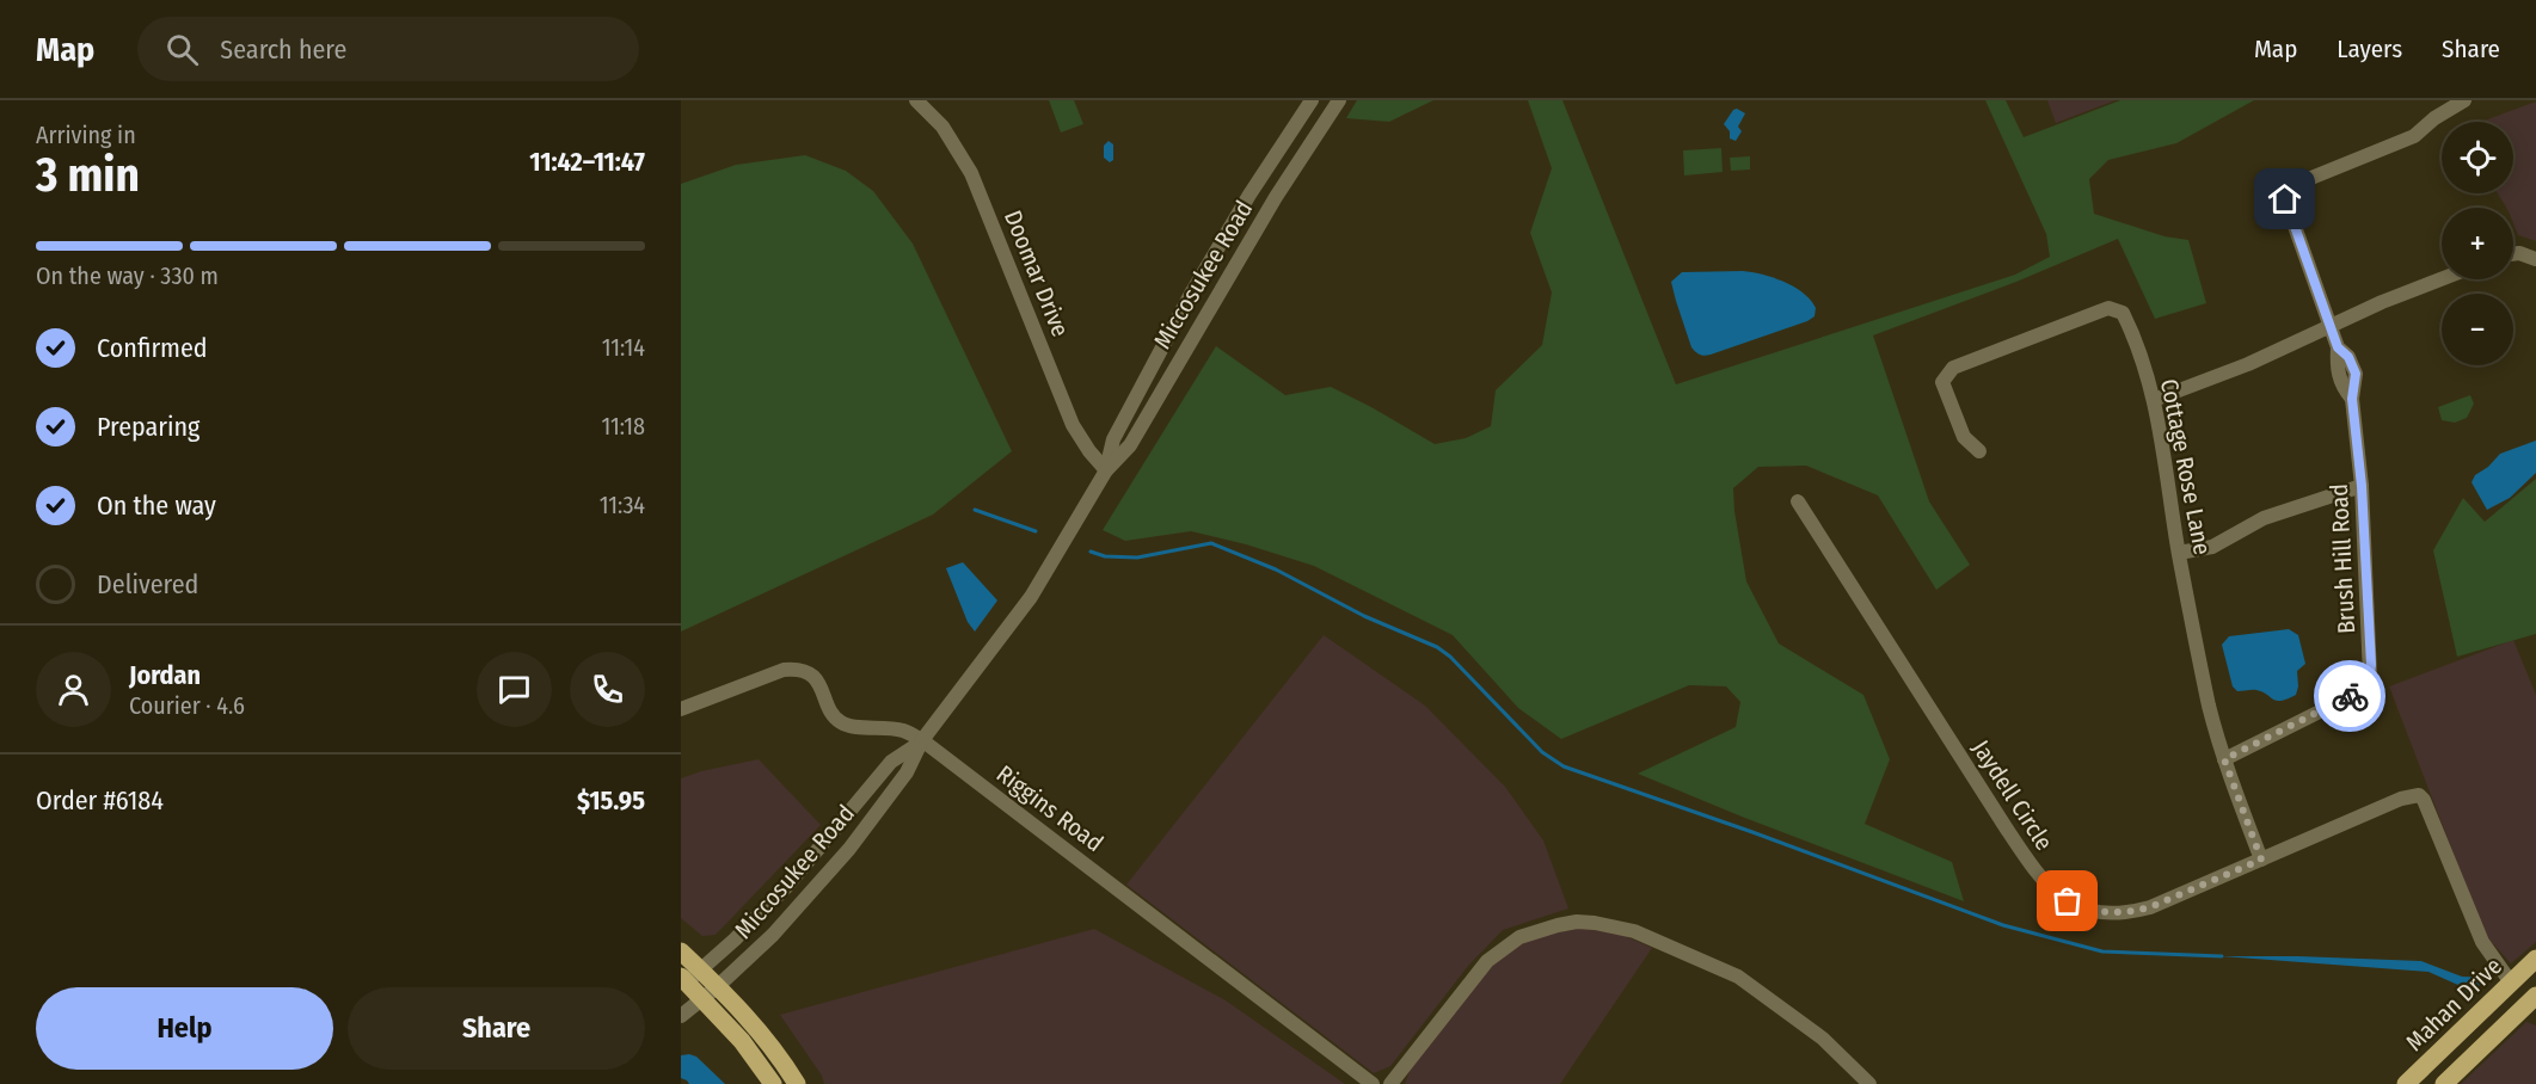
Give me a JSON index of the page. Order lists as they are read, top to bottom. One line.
{"streets":{"main road":["Mahan Drive"],"street":["Doomar Drive","Miccosukee Road","Cottage Rose Lane","Brush Hill Road","Jaydell Circle","Riggins Road"]},"crossings":[["Doomar Drive","Miccosukee Road"],["Miccosukee Road","Riggins Road"],["Cottage Rose Lane","Brush Hill Road"],["Cottage Rose Lane","Jaydell Circle"],["Jaydell Circle","Mahan Drive"]],"page":{"header":"Map","search":"Search here","nav":["Map","Layers","Share"],"heading":["3 min","Arriving in","11:42–11:47"],"panel":["Jordan","Courier · 4.6","Order #6184","$15.95"],"map_buttons":["+","−"],"bar":"On the way · 330 m","list":[["Confirmed","11:14"],["Preparing","11:18"],["On the way","11:34"],"Delivered"],"buttons":["Help","Share"]}}
